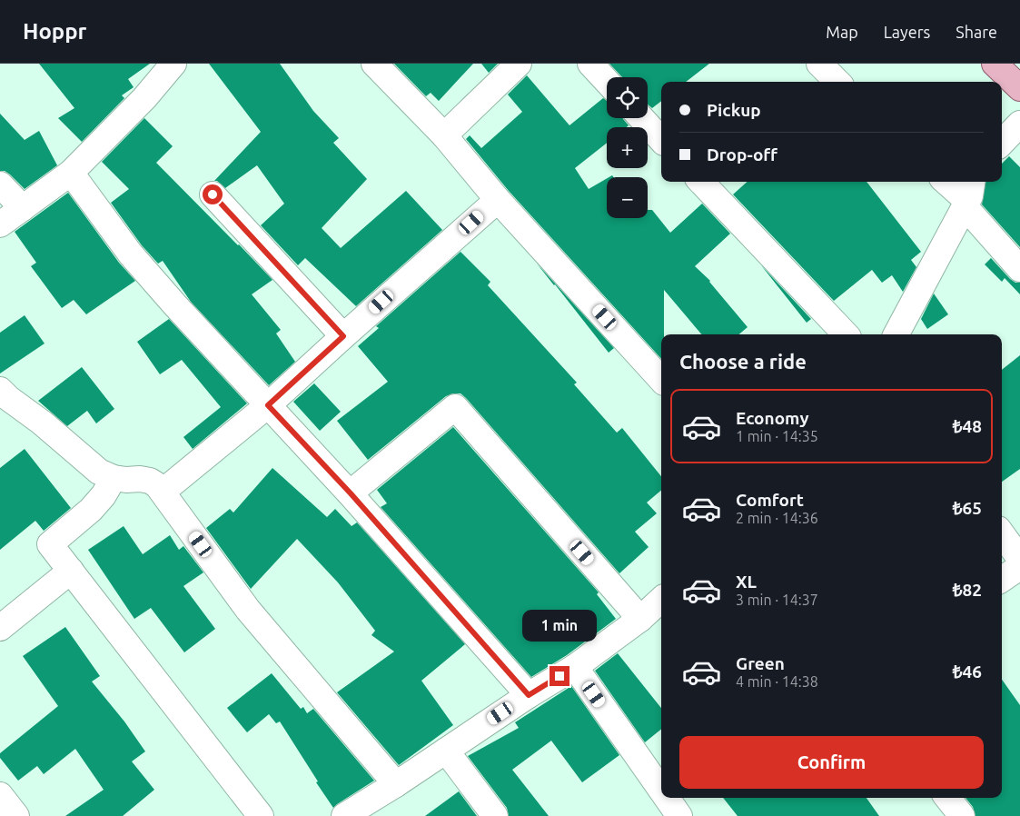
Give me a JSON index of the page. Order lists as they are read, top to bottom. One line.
{"page":{"header":"Hoppr","nav":["Map","Layers","Share"],"map_buttons":["+","−"],"banner":["Pickup","Drop-off"],"heading":"Choose a ride","list":[{"name":"Economy","note":"1 min · 14:35","value":"₺48"},{"name":"Comfort","note":"2 min · 14:36","value":"₺65"},{"name":"XL","note":"3 min · 14:37","value":"₺82"},{"name":"Green","note":"4 min · 14:38","value":"₺46"}],"bubble":"1 min","buttons":"Confirm"}}
